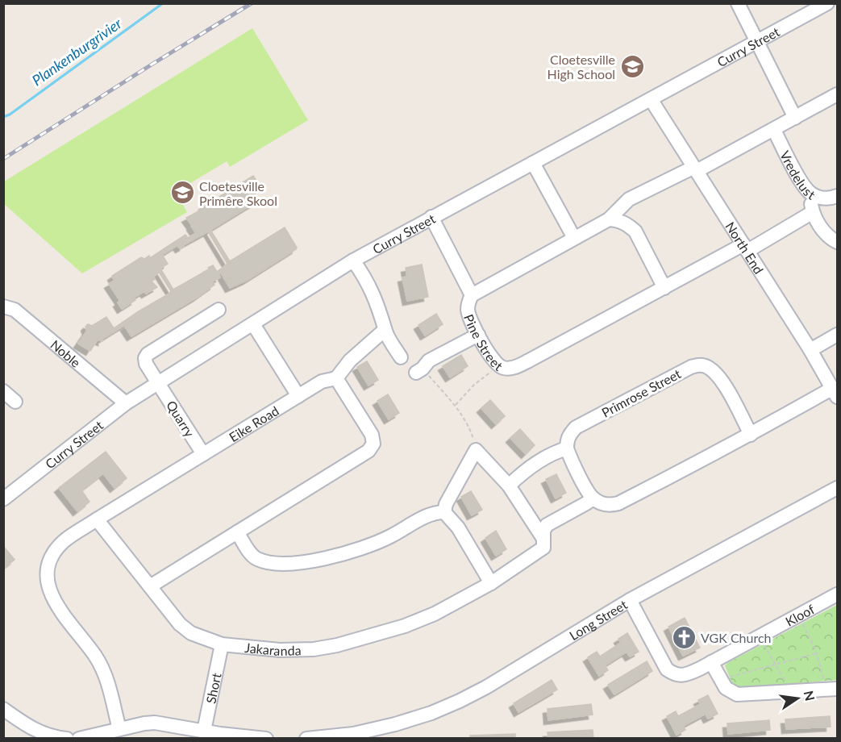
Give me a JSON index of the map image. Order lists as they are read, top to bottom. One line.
{"streets":{"street":["Curry Street","Vredelust","North End","Pine Street","Noble","Primrose Street","Quarry","Eike Road","Kloof","Long Street","Jakaranda","Short"]},"crossings":[["Curry Street","North End"],["Curry Street","Noble"],["Curry Street","Quarry"],["North End","Pine Street"],["Quarry","Eike Road"],["Eike Road","Jakaranda"],["Kloof","Long Street"],["Jakaranda","Short"]],"water":["Plankenburgrivier"],"places":{"school or university":["Cloetesville High School","Cloetesville Primêre Skool"],"church":["VGK Church"]},"north":"right"}
